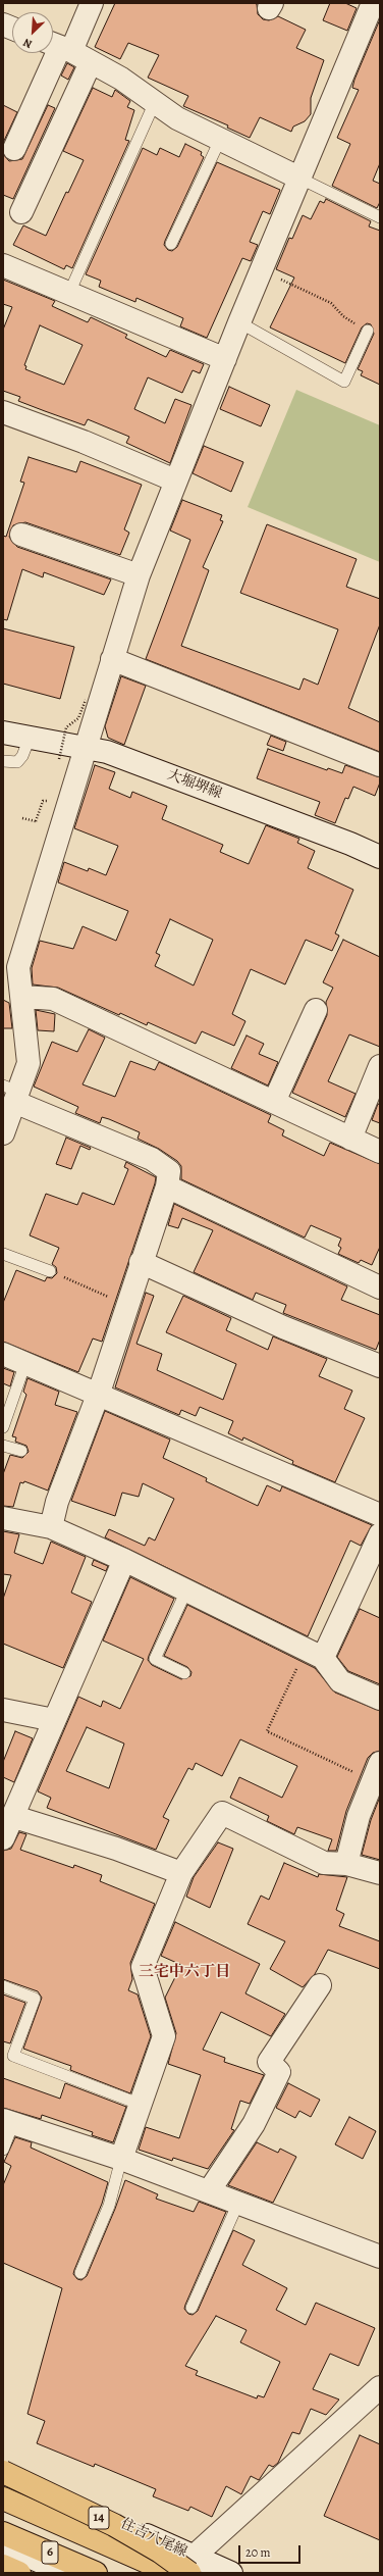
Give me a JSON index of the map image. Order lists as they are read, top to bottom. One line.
{"streets":{"highway":["14","6"],"street":["大堀堺線","住吉八尾線"]},"crossings":[["14","住吉八尾線"]],"districts":["三宅中六丁目"],"scale_bar":"20 m","north":"bottom left"}
